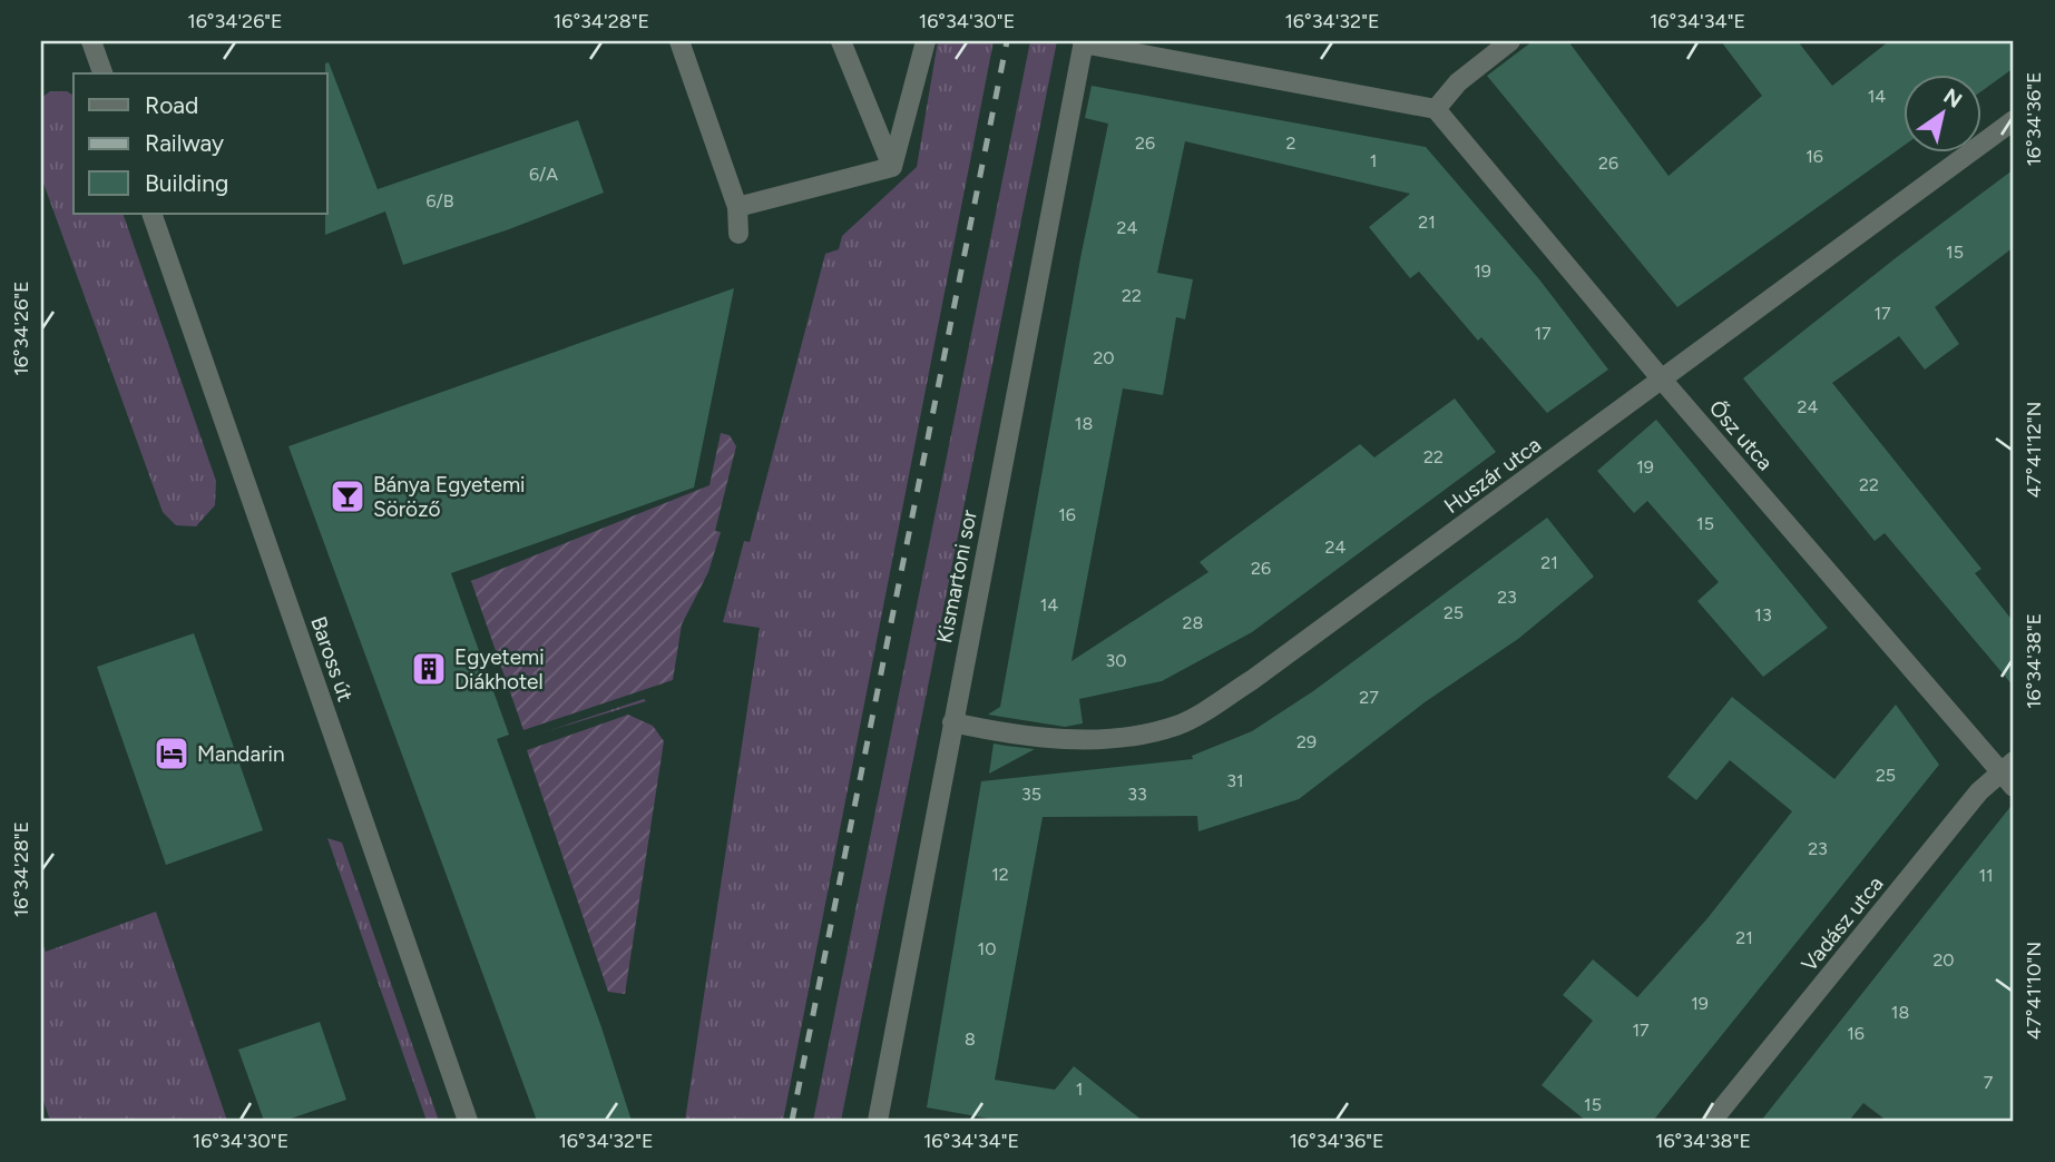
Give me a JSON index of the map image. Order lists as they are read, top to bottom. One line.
{"streets":{"street":["Ősz utca","Huszár utca","Kismartoni sor","Baross út","Vadász utca"]},"crossings":[["Ősz utca","Huszár utca"],["Ősz utca","Vadász utca"],["Huszár utca","Kismartoni sor"]],"places":{"bar":["Bánya Egyetemi Söröző"],"building":["Egyetemi Diákhotel"],"hotel":["Mandarin"]},"house_numbers":["14","26","2","16","1","26","6/A","6/B","21","24","15","19","22","17","17","20","24","18","22","19","22","16","15","24","21","26","23","14","25","13","28","30","27","29","25","31","35","33","23","12","11","21","10","20","19","18","17","16","8","7","1","15"],"legend":["Road","Railway","Building"],"north":"top right","coordinates":["16°34'26\"E","16°34'28\"E","16°34'30\"E","16°34'32\"E","16°34'34\"E","16°34'36\"E","47°41'12\"N","16°34'38\"E","47°41'10\"N"]}
